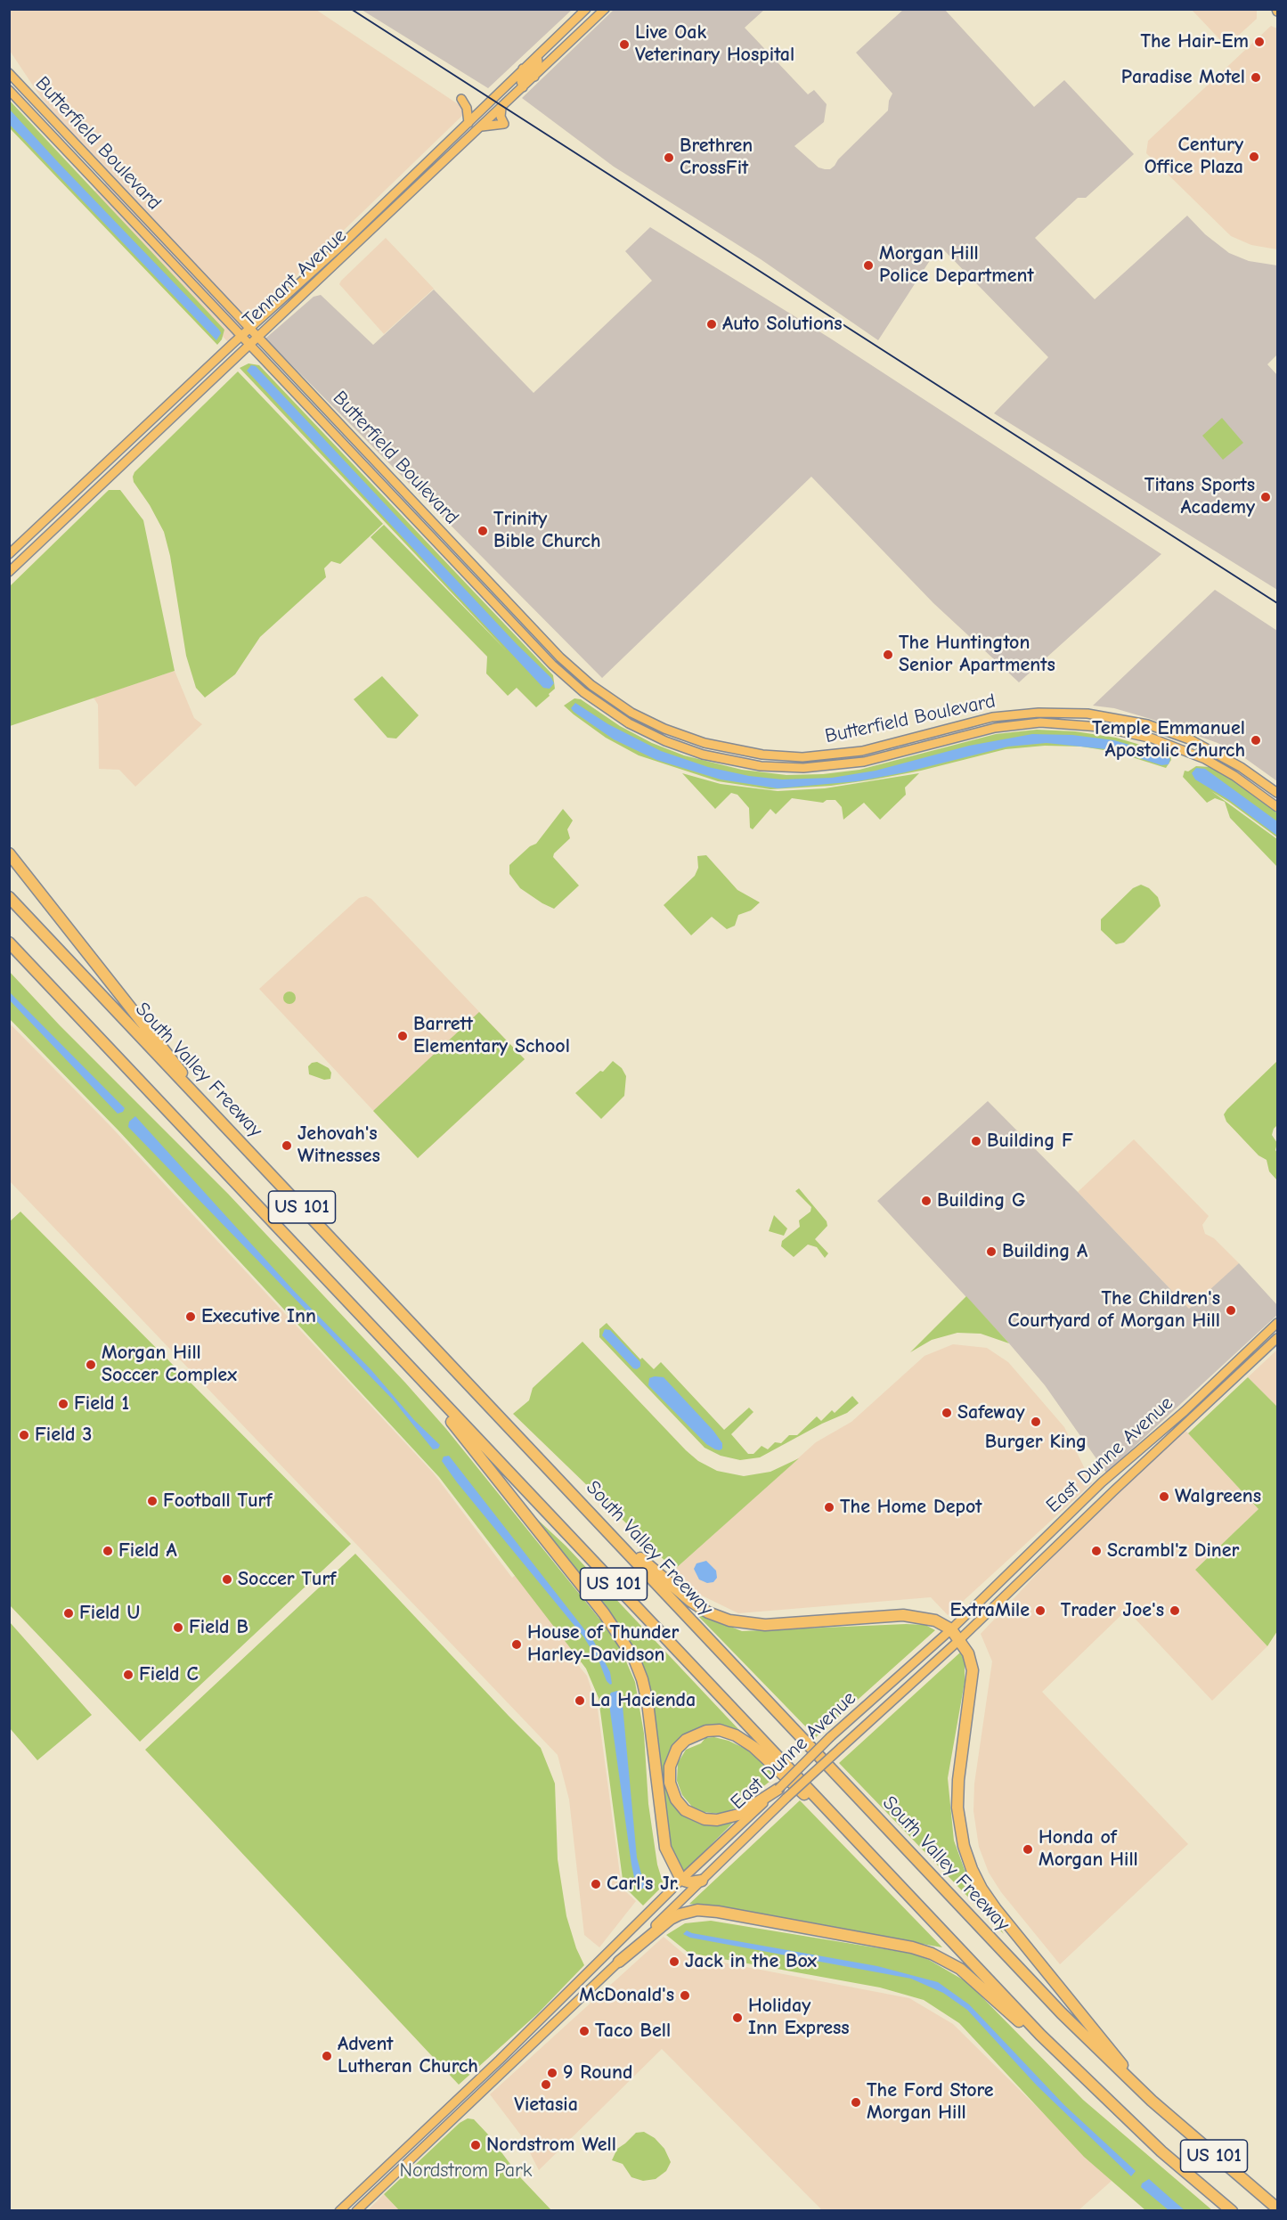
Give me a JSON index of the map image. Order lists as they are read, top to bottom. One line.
{"streets":{"highway":["South Valley Freeway","US 101"],"main road":["Butterfield Boulevard","Tennant Avenue","East Dunne Avenue"]},"crossings":[["Butterfield Boulevard","Tennant Avenue"]],"parks":["Nordstrom Park"],"places":["The Hair-Em","Live Oak Veterinary Hospital","Paradise Motel","Century Office Plaza","Brethren CrossFit","Morgan Hill Police Department","Auto Solutions","Titans Sports Academy","Trinity Bible Church","The Huntington Senior Apartments","Temple Emmanuel Apostolic Church","Barrett Elementary School","Building F","Jehovah's Witnesses","Building G","Building A","The Children's Courtyard of Morgan Hill","Executive Inn","Morgan Hill Soccer Complex","Field 1","Safeway","Burger King","Field 3","Walgreens","Football Turf","The Home Depot","Field A","Scrambl'z Diner","Soccer Turf","ExtraMile","Trader Joe's","Field U","Field B","House of Thunder Harley-Davidson","Field C","La Hacienda","Honda of Morgan Hill","Carl's Jr.","Jack in the Box","McDonald's","Holiday Inn Express","Taco Bell","Advent Lutheran Church","9 Round","Vietasia","The Ford Store Morgan Hill","Nordstrom Well"]}
